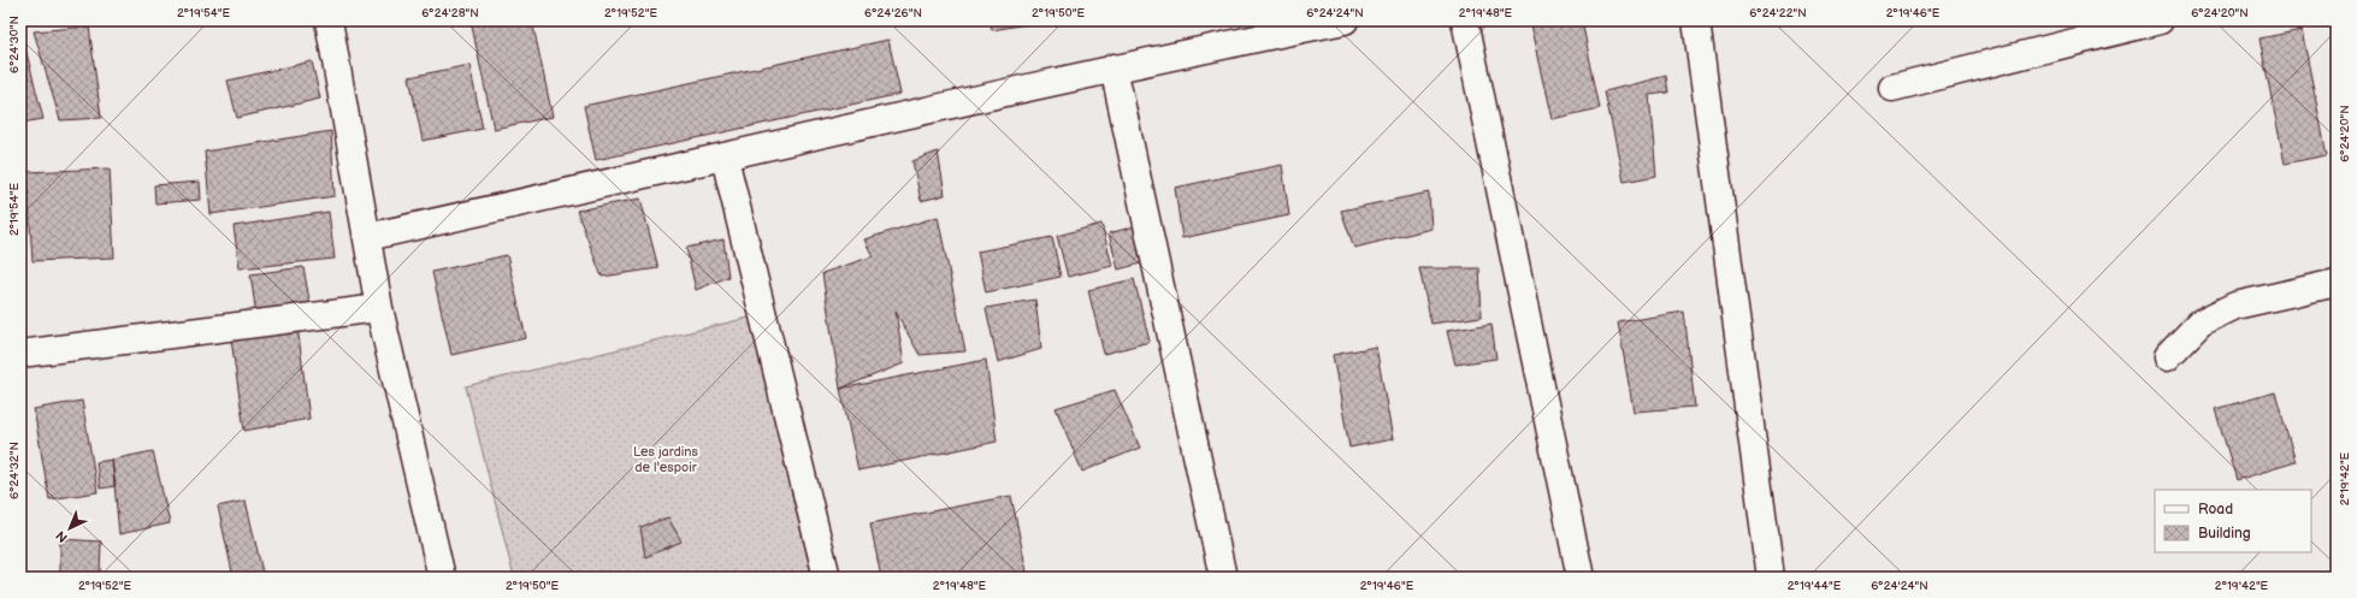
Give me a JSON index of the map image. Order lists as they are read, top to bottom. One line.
{"parks":["Les jardins de l'espoir"],"legend":["Road","Building"],"north":"bottom left","coordinates":["2°19'54\"E","6°24'28\"N","2°19'52\"E","6°24'26\"N","2°19'50\"E","6°24'24\"N","2°19'48\"E","6°24'22\"N","2°19'46\"E","6°24'20\"N","6°24'30\"N","6°24'32\"N","2°19'42\"E","2°19'44\"E"]}
